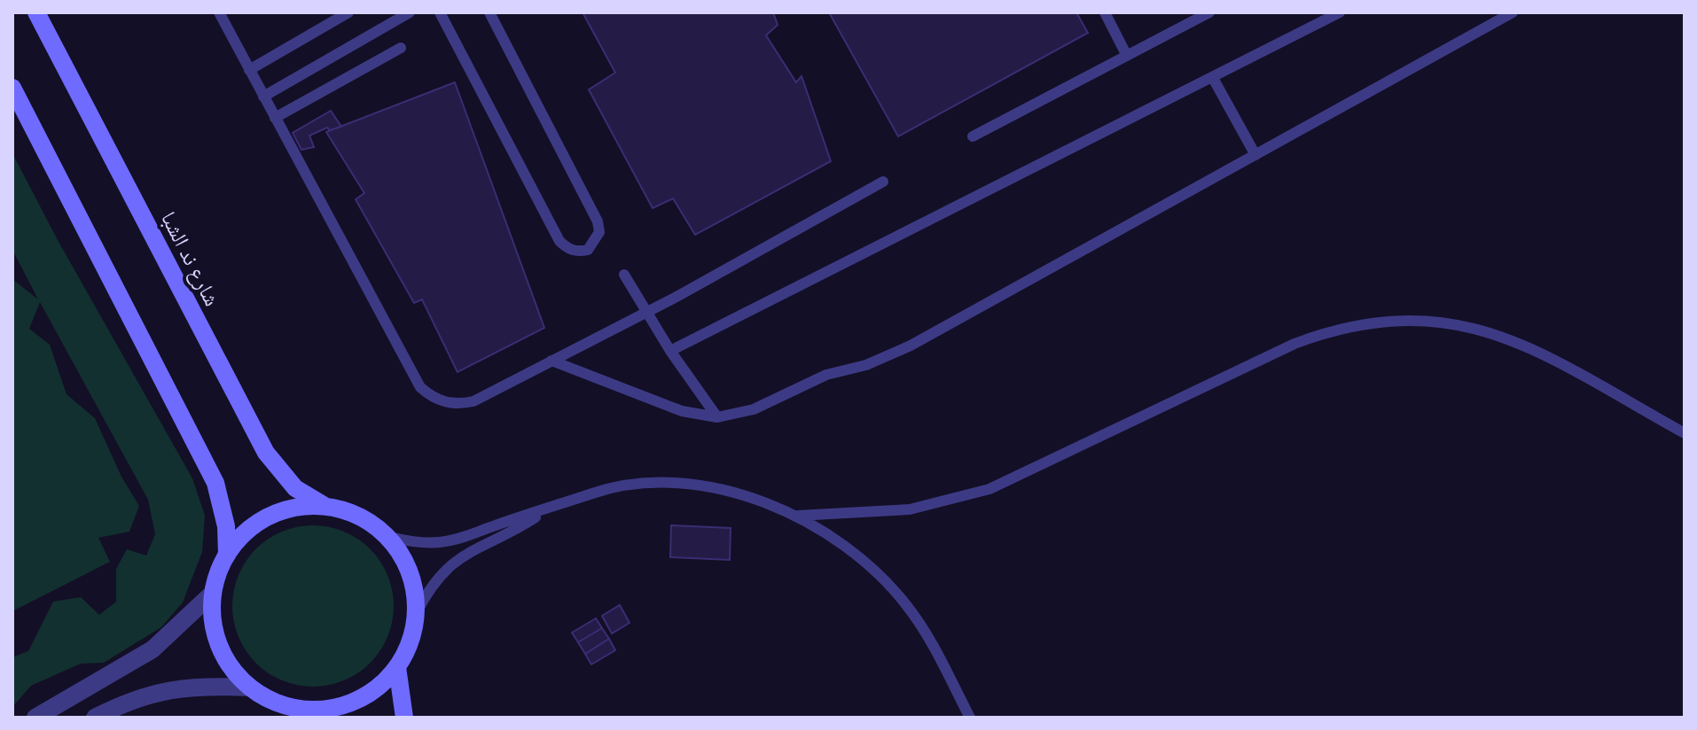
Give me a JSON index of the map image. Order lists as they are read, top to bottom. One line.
{"streets":{"main road":["شارع ند الشبا"]}}
